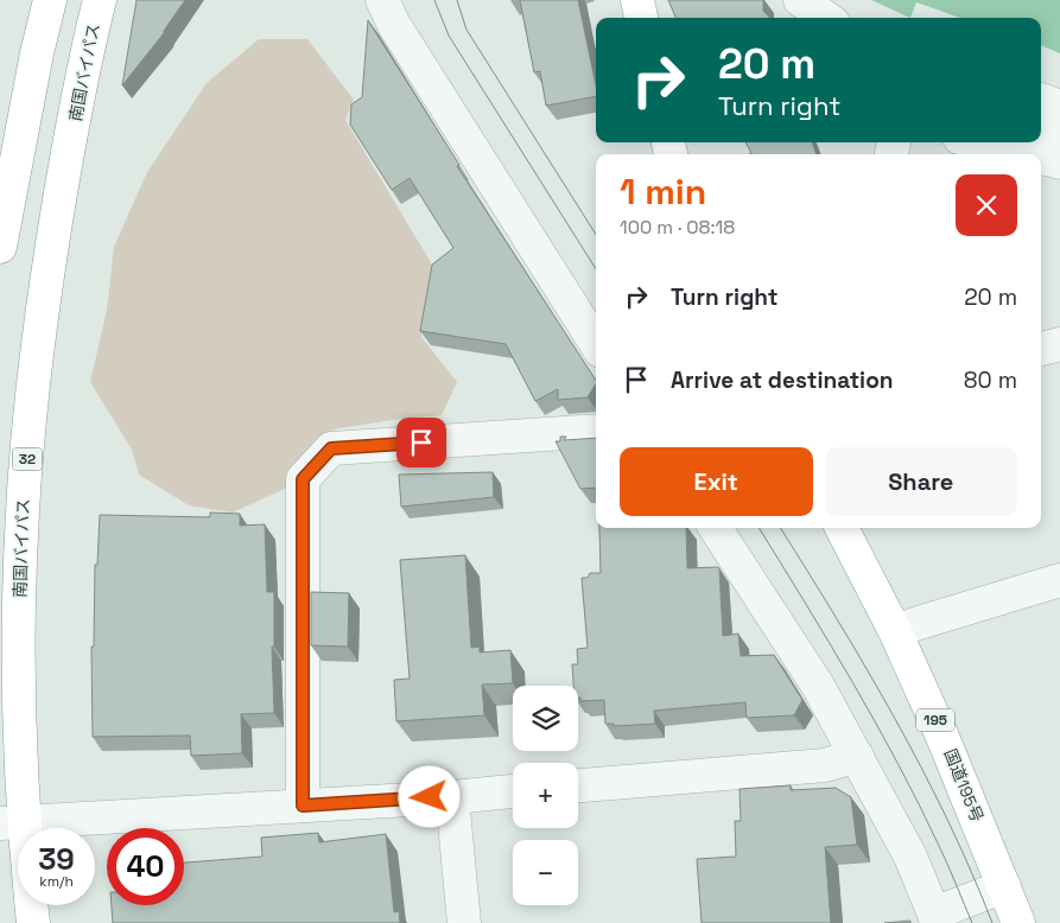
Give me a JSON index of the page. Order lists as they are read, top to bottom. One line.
{"streets":{"highway":["南国バイパス","32","195","国道195号"]},"page":{"turn":["20 m","Turn right"],"heading":["1 min","100 m · 08:18"],"list":[{"name":"Turn right","value":"20 m"},{"name":"Arrive at destination","value":"80 m"}],"buttons":["Exit","Share"],"map_buttons":["+","−"],"speed":"39 km/h","limit":"40"}}
